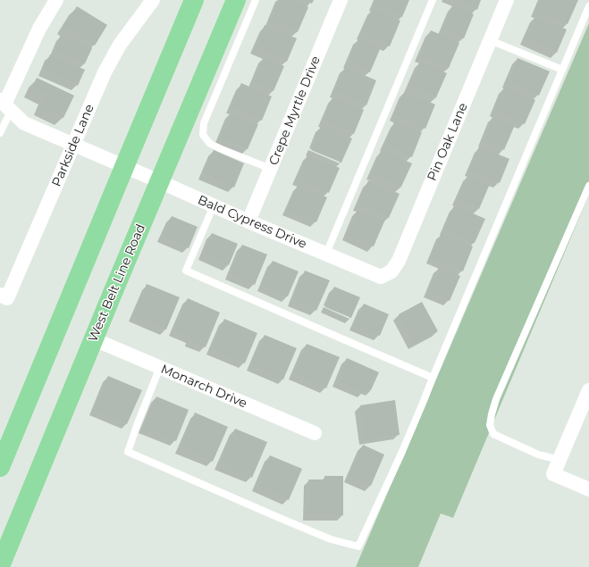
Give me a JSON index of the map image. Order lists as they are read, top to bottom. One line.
{"streets":{"main road":["West Belt Line Road"],"street":["Crepe Myrtle Drive","Pin Oak Lane","Parkside Lane","Bald Cypress Drive","Monarch Drive"]},"crossings":[["Crepe Myrtle Drive","Bald Cypress Drive"],["Pin Oak Lane","Bald Cypress Drive"],["Parkside Lane","Bald Cypress Drive"],["Bald Cypress Drive","West Belt Line Road"],["West Belt Line Road","Monarch Drive"]]}
